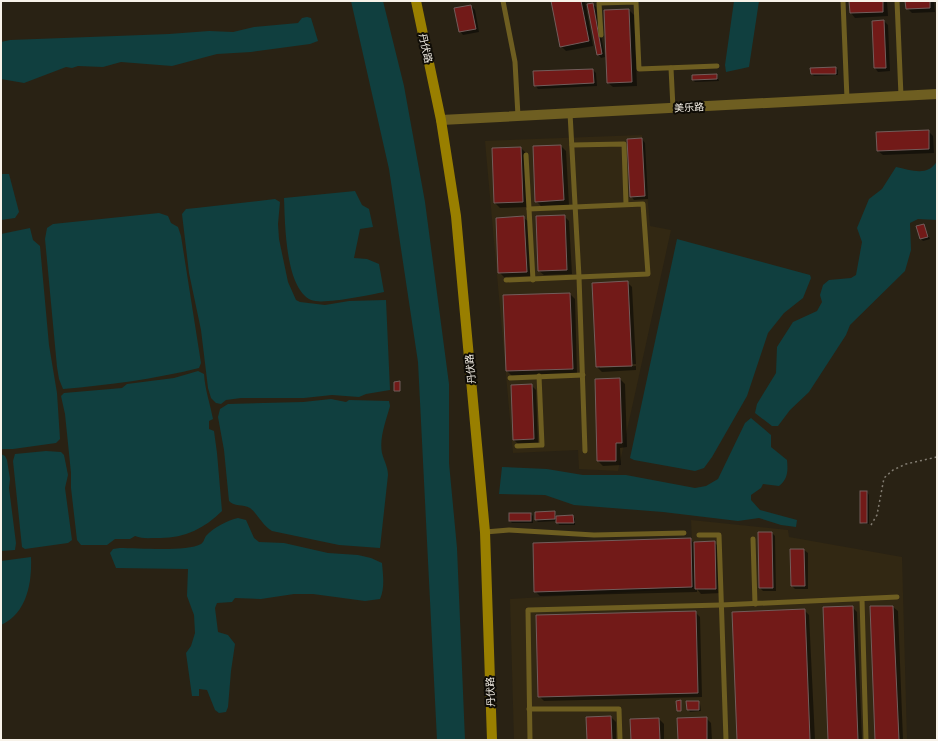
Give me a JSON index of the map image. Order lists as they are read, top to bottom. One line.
{"streets":{"main road":["丹伏路"],"street":["美乐路"]},"crossings":[["丹伏路","美乐路"]]}
